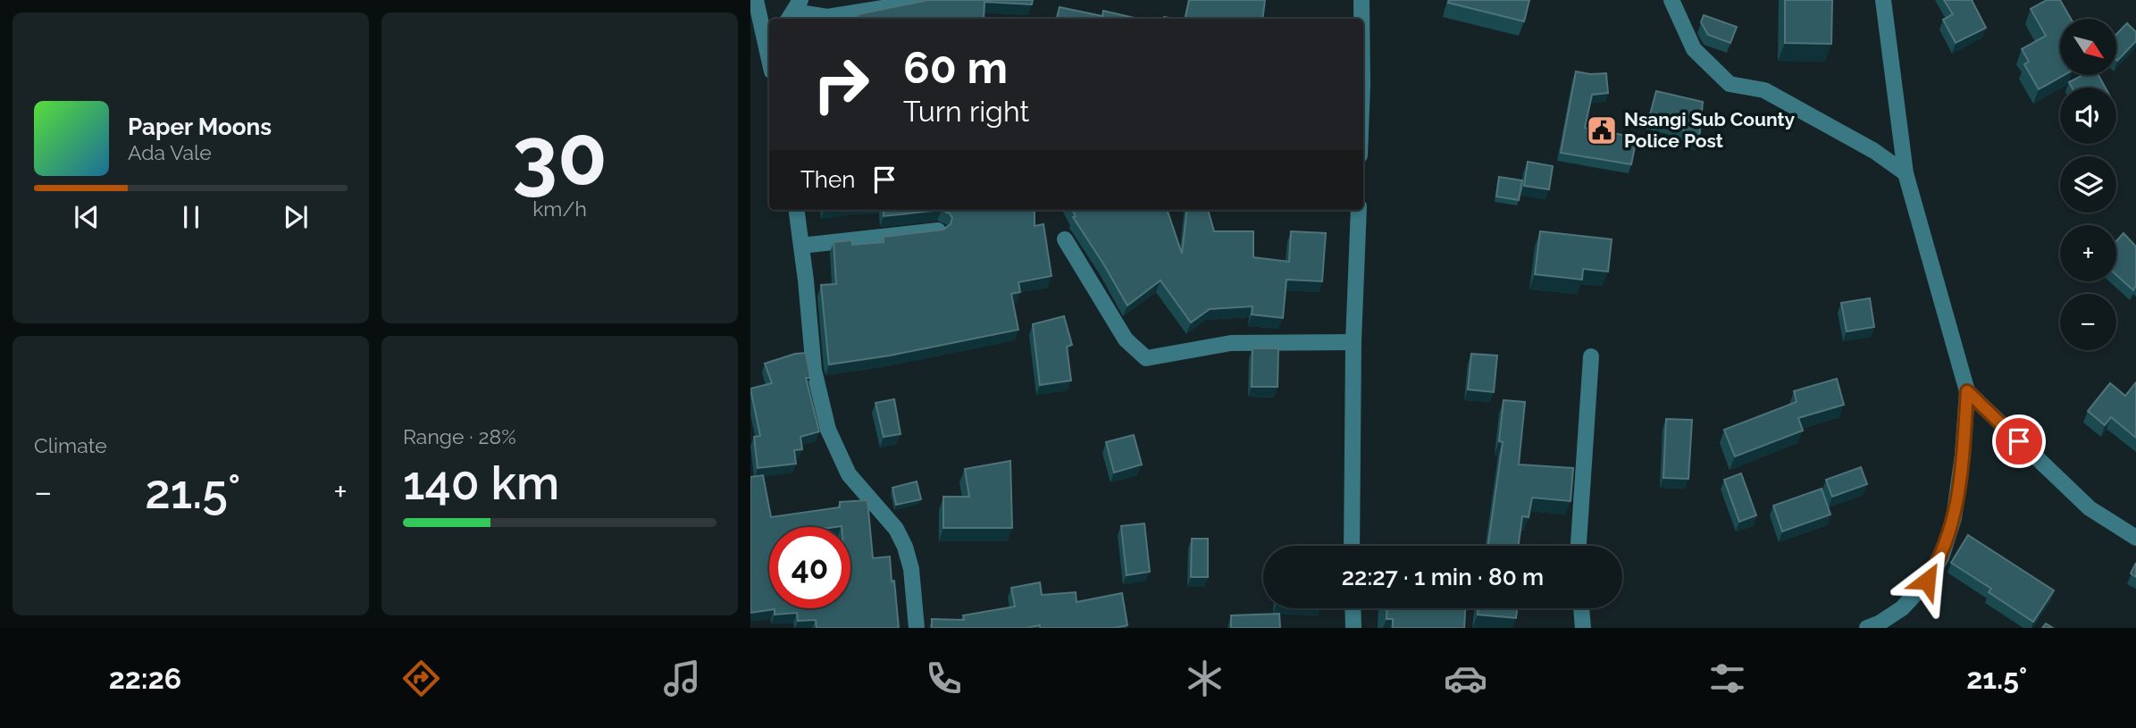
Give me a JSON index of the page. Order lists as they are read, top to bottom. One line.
{"places":{"public building":["Nsangi Sub County Police Post"]},"north":"bottom right","page":{"tile":[["30","km/h"],"Climate",["Range · 28%","140 km"]],"map_buttons":["+","−"],"turn":["60 m","Turn right"],"song":["Paper Moons","Ada Vale"],"then":"Then","heat":["−","21.5°","+"],"limit":"40","trip":"22:27 · 1 min · 80 m","tabs":["22:26","21.5°"]}}
